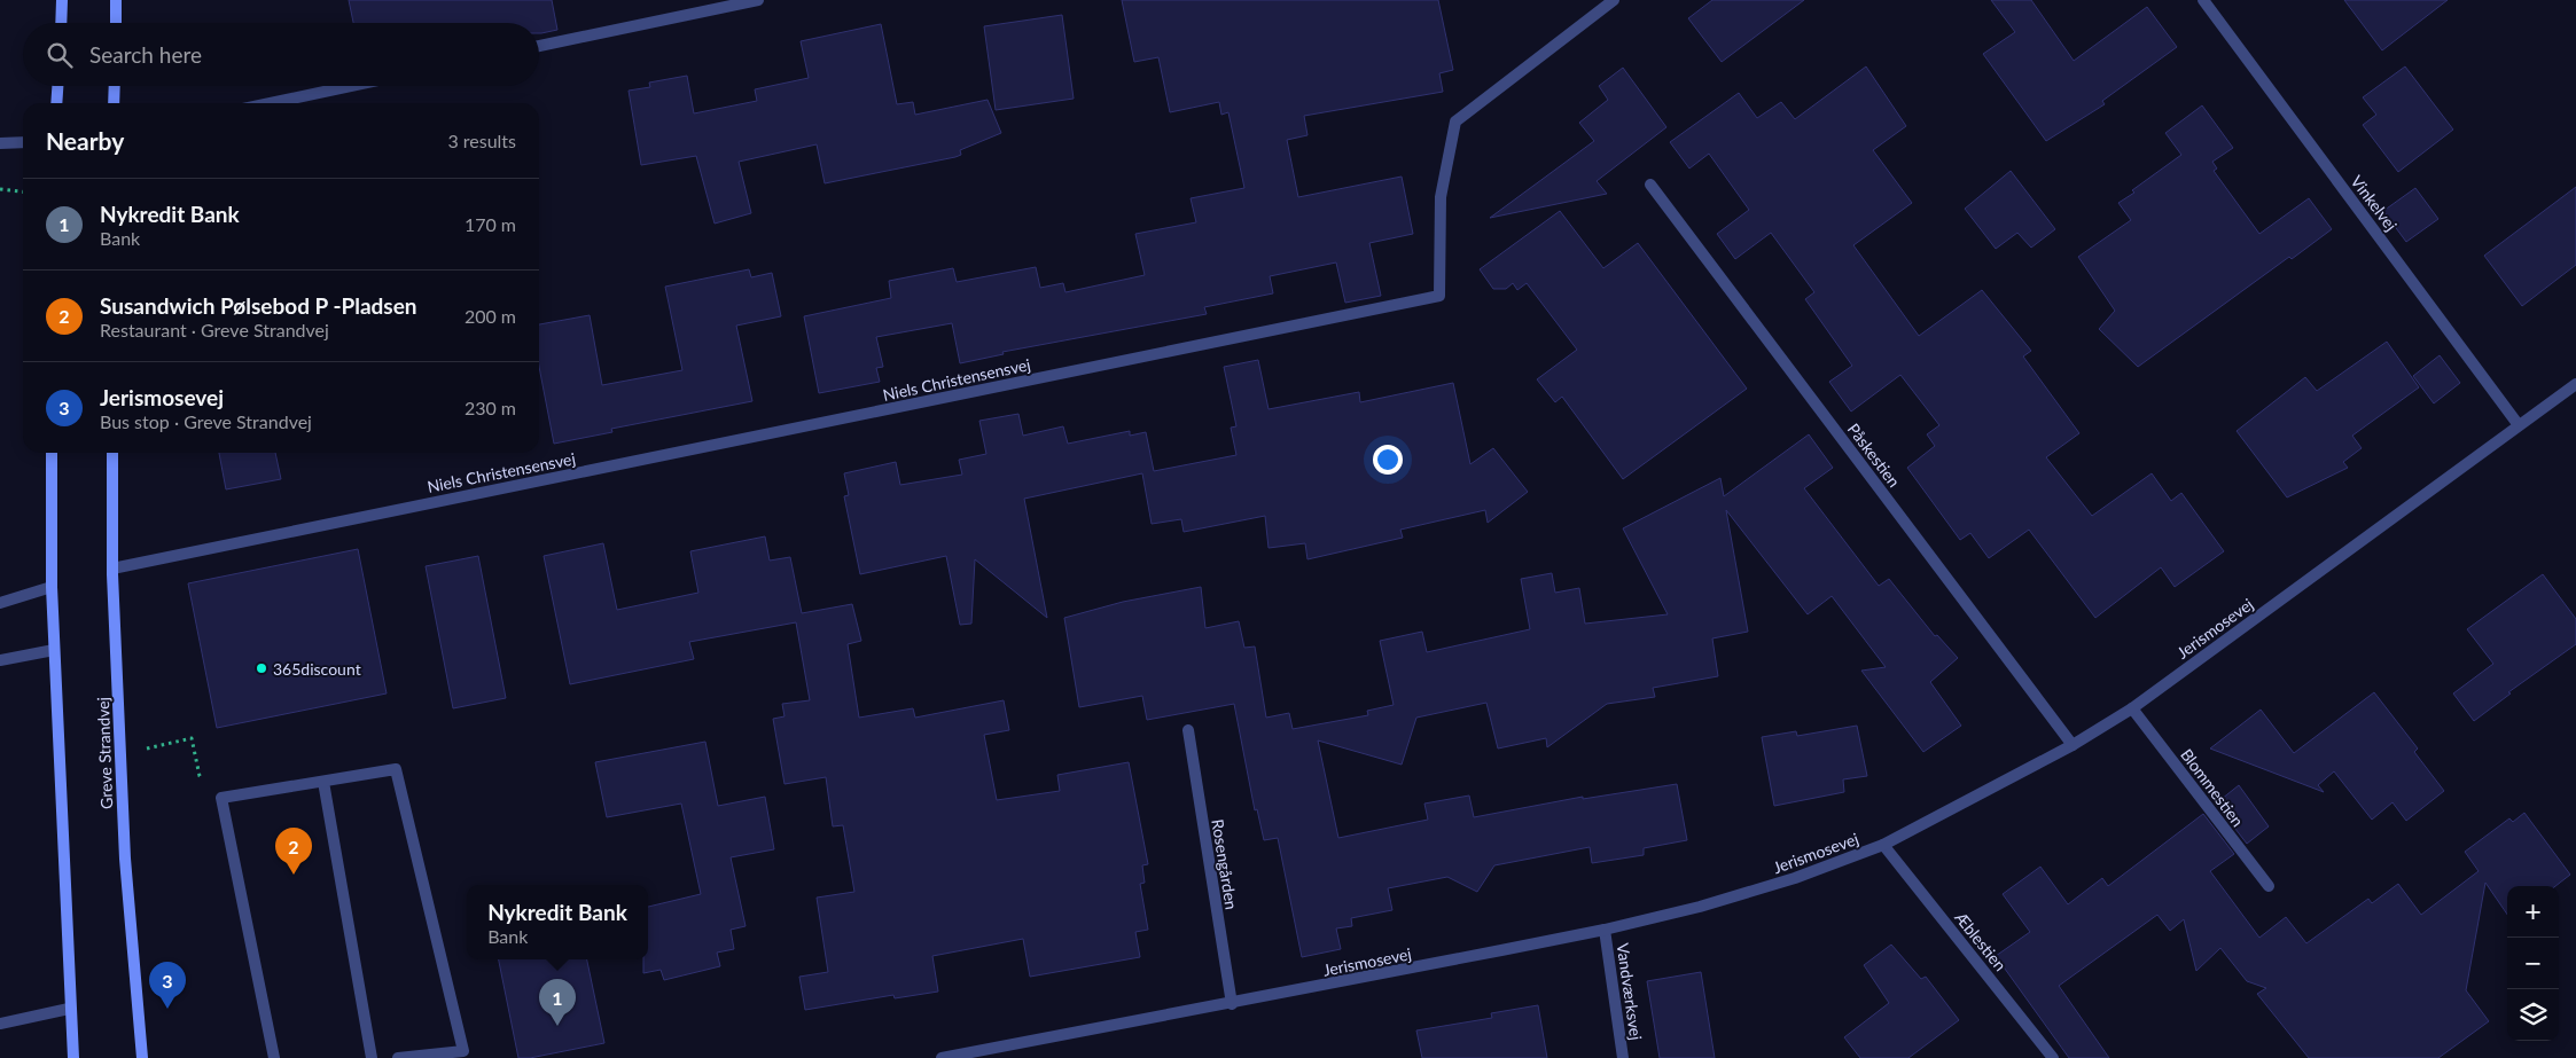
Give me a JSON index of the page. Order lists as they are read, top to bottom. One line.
{"streets":{"main road":["Greve Strandvej"],"street":["Vinkelvej","Niels Christensensvej","Påskestien","Jerismosevej","Blommestien","Rosengården","Æblestien","Vandværksvej"]},"crossings":[["Vinkelvej","Jerismosevej"],["Niels Christensensvej","Greve Strandvej"],["Påskestien","Jerismosevej"],["Jerismosevej","Blommestien"],["Jerismosevej","Rosengården"],["Jerismosevej","Æblestien"],["Jerismosevej","Vandværksvej"]],"places":["365discount"],"page":{"search":"Search here","heading":["Nearby","3 results"],"list":[{"mark":"1","name":"Nykredit Bank","note":"Bank","value":"170 m"},{"mark":"2","name":"Susandwich Pølsebod P -Pladsen","note":"Restaurant · Greve Strandvej","value":"200 m"},{"mark":"3","name":"Jerismosevej","note":"Bus stop · Greve Strandvej","value":"230 m"}],"pins":["2","3","1"],"popup":["Nykredit Bank","Bank"],"map_buttons":["+","−"]}}
